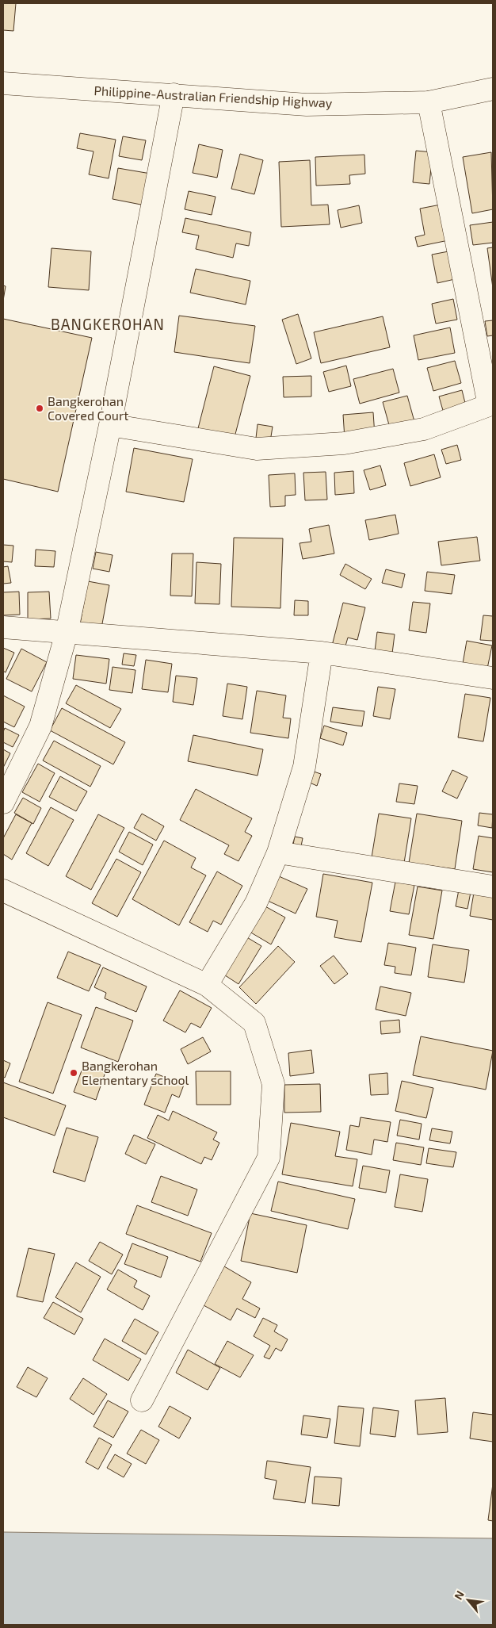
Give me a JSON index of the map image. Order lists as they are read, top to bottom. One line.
{"streets":{"street":["Philippine-Australian Friendship Highway"]},"districts":["BANGKEROHAN"],"places":["Bangkerohan Covered Court","Bangkerohan Elementary school"],"north":"top left"}
